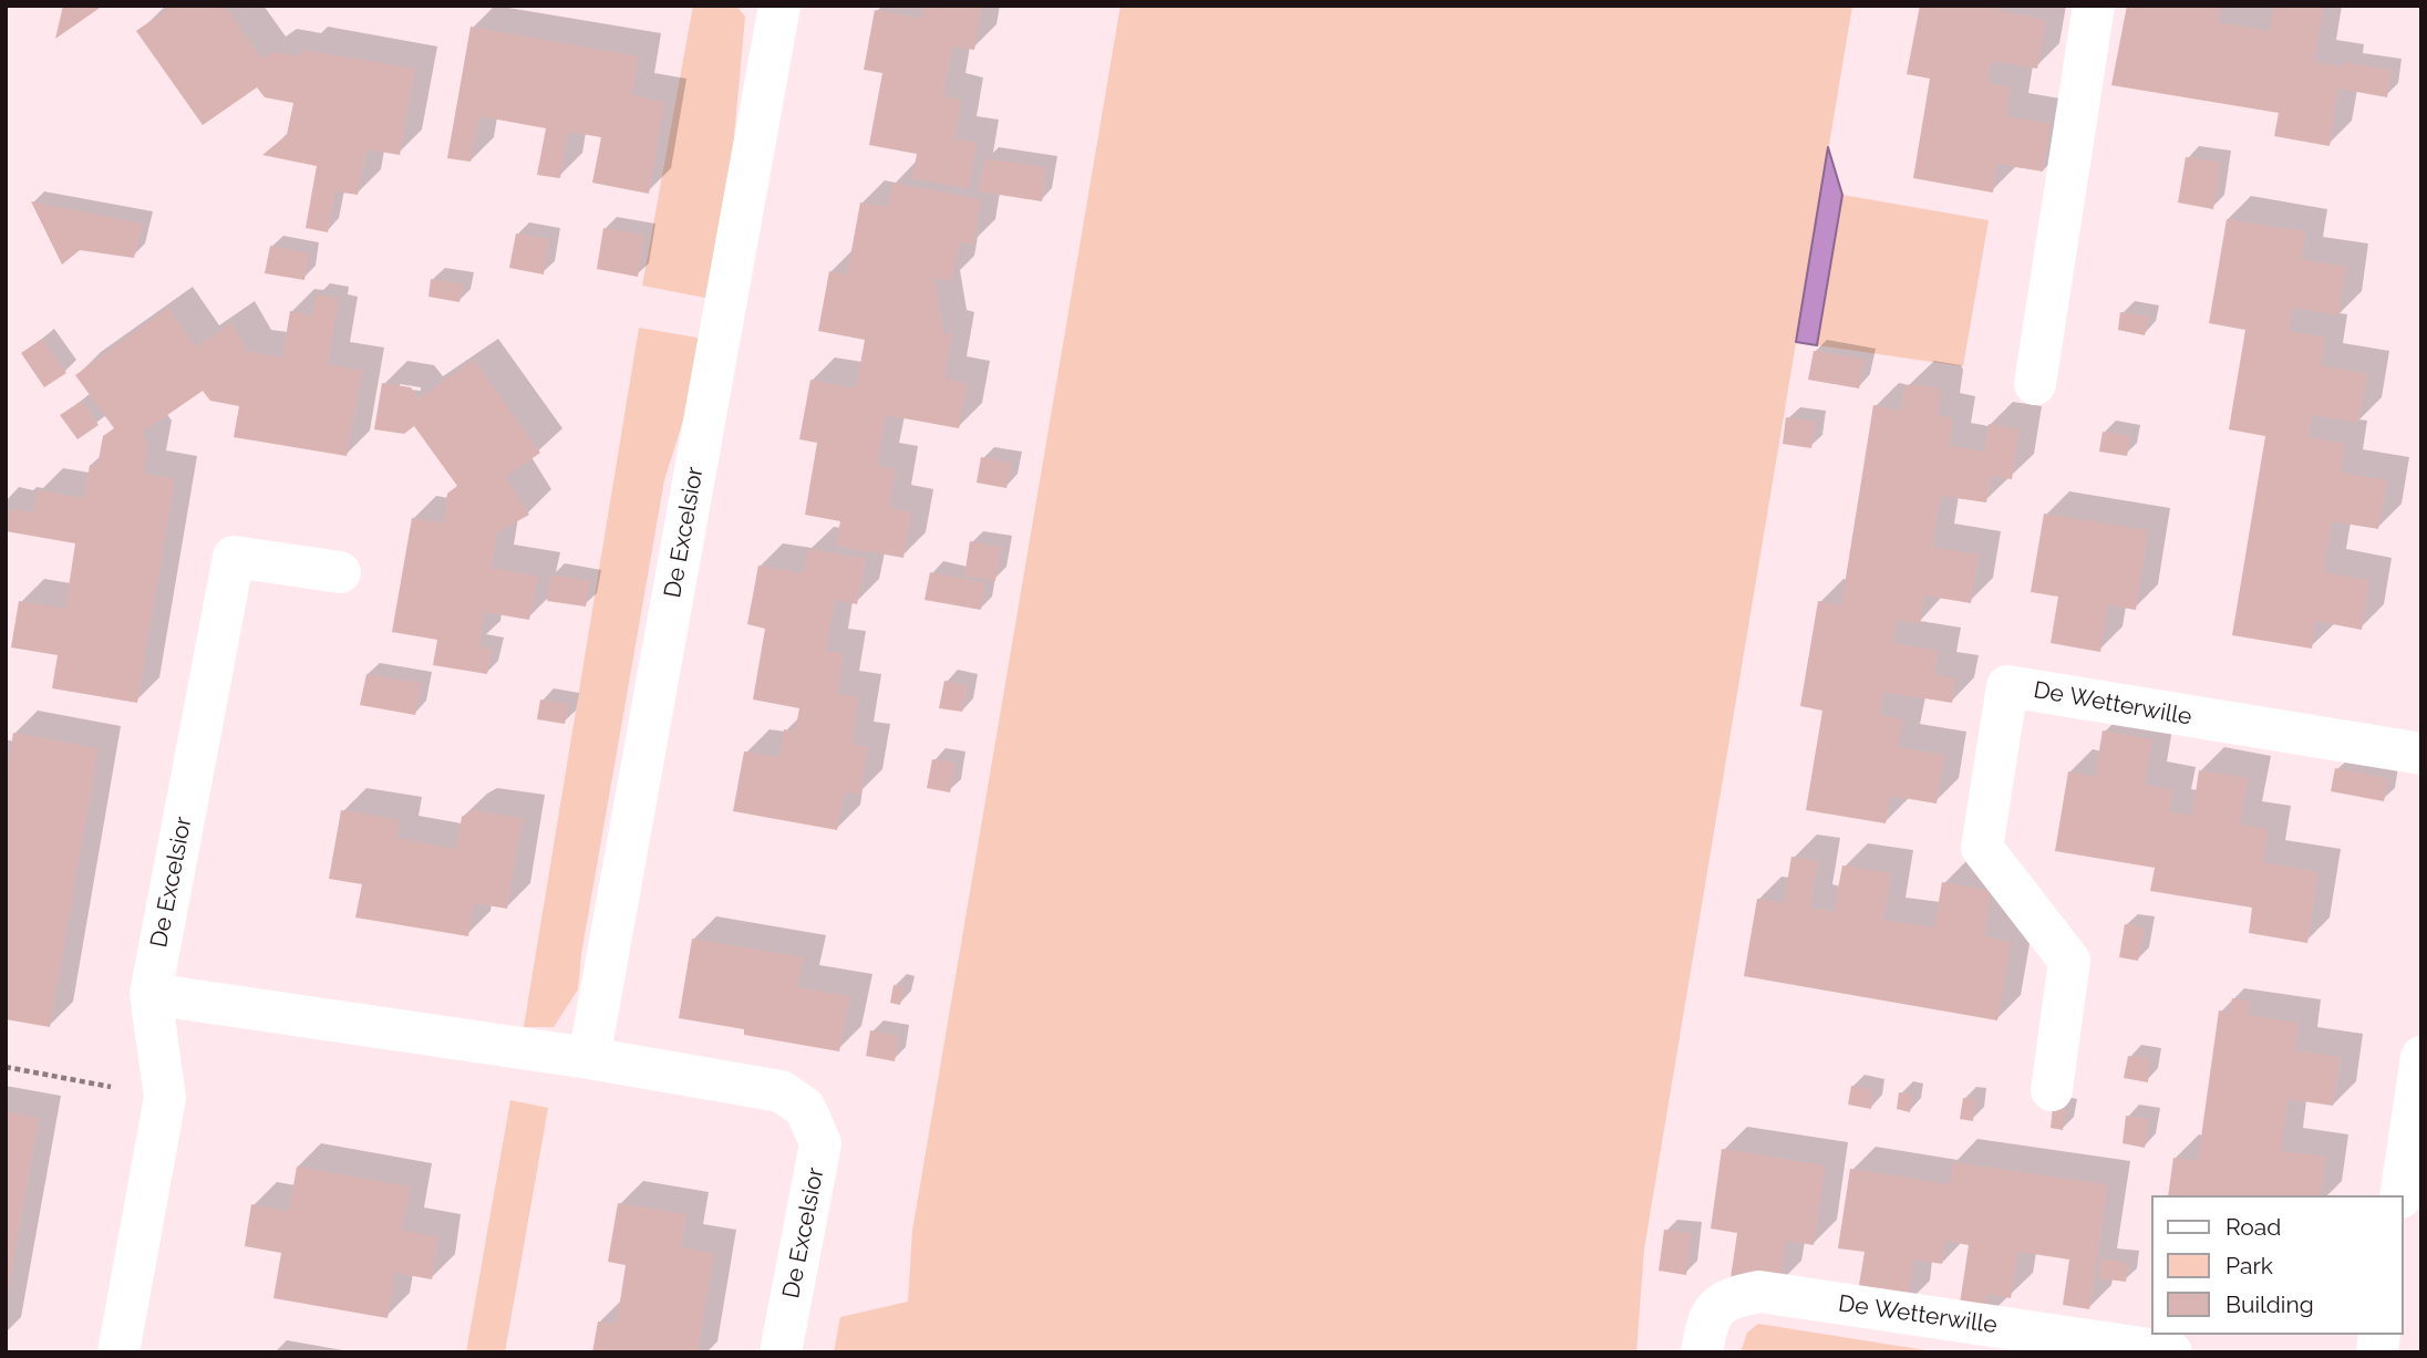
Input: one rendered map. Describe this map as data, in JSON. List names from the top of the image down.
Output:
{
  "streets": {
    "street": ["De Excelsior", "De Wetterwille"]
  },
  "legend": ["Road", "Park", "Building"]
}
